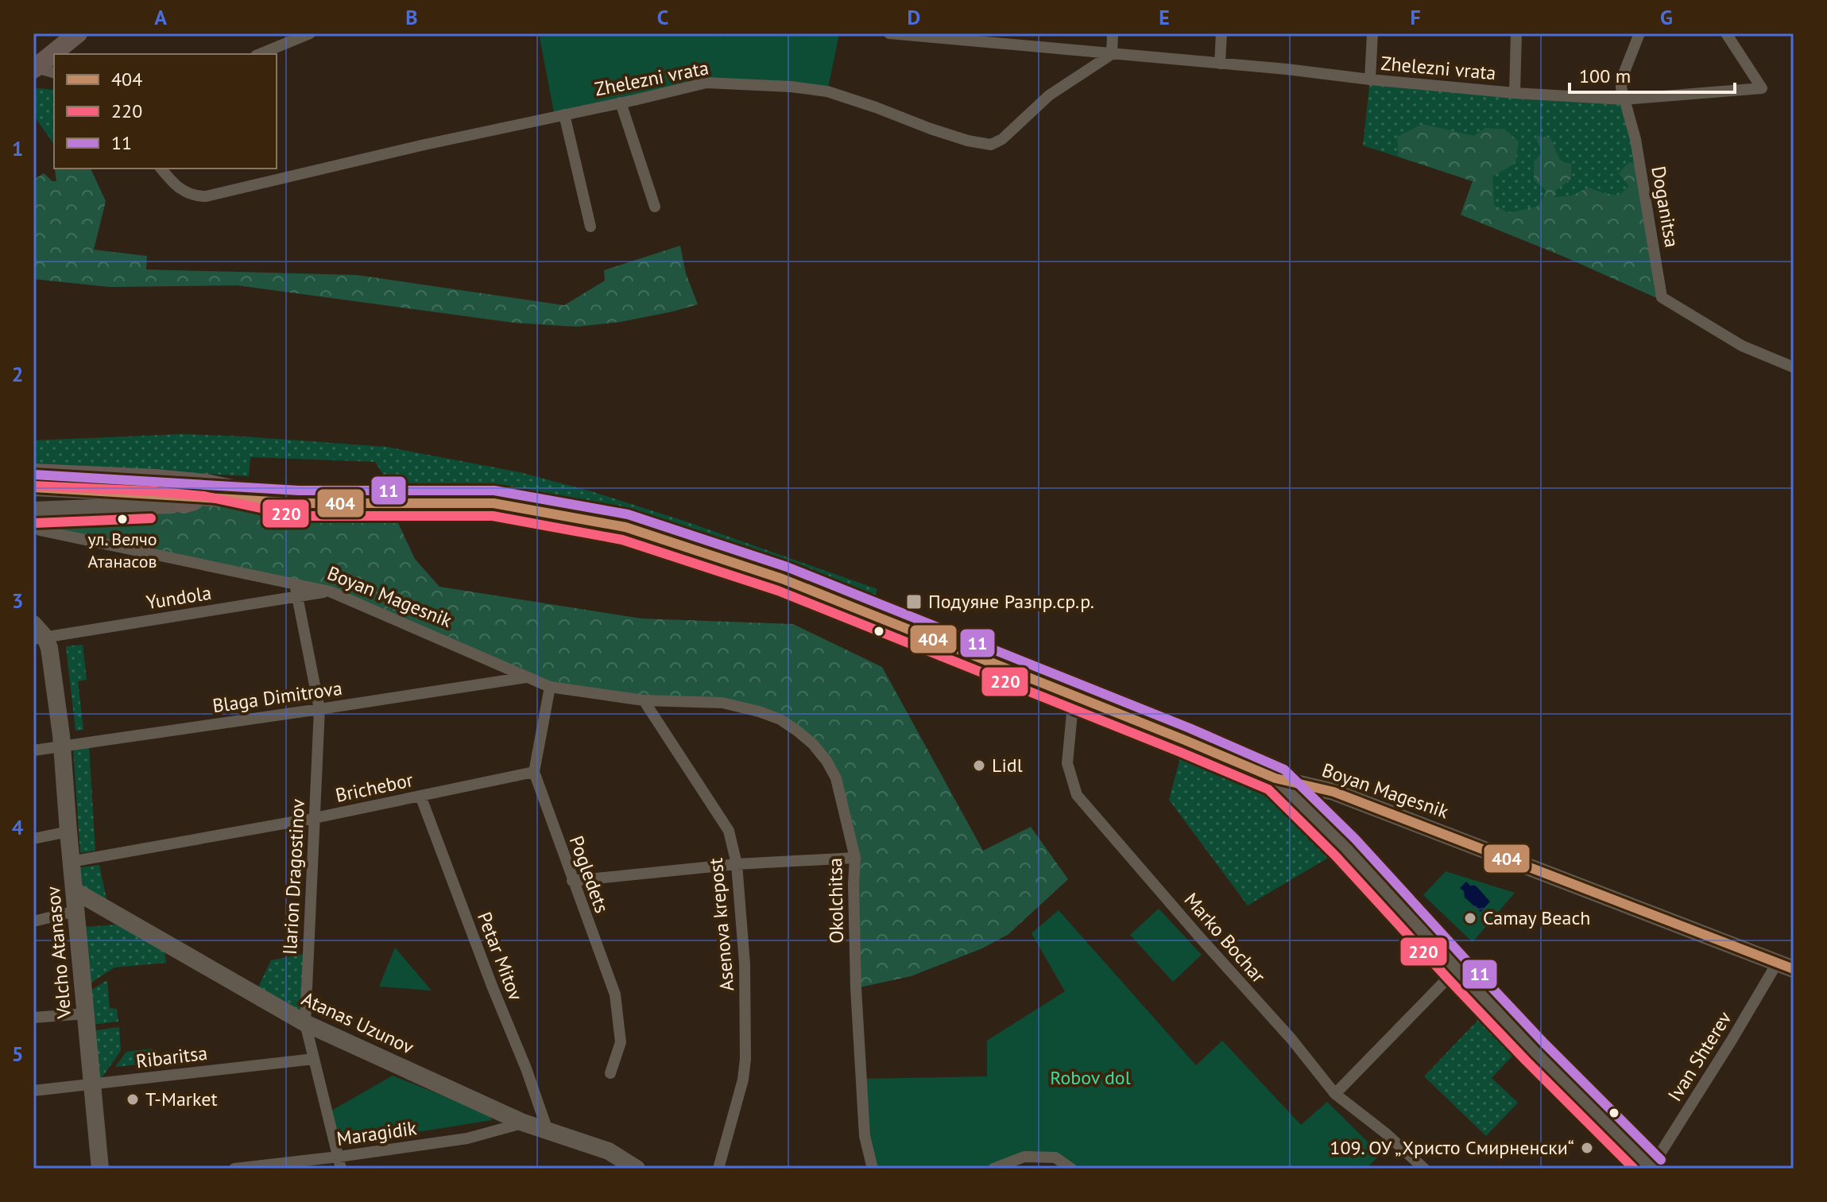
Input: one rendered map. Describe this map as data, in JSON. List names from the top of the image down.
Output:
{
  "streets": {
    "street": [
      "Zhelezni vrata",
      "Doganitsa",
      "Boyan Magesnik",
      "Yundola",
      "Blaga Dimitrova",
      "Brichebor",
      "Pogledets",
      "Ilarion Dragostinov",
      "Okolchitsa",
      "Asenova krepost",
      "Marko Bochar",
      "Velcho Atanasov",
      "Petar Mitov",
      "Atanas Uzunov",
      "Ivan Shterev",
      "Ribaritsa",
      "Maragidik"
    ]
  },
  "crossings": [
    ["Zhelezni vrata", "Doganitsa"],
    ["Boyan Magesnik", "Yundola"],
    ["Boyan Magesnik", "Blaga Dimitrova"],
    ["Boyan Magesnik", "Pogledets"],
    ["Boyan Magesnik", "Ilarion Dragostinov"],
    ["Boyan Magesnik", "Okolchitsa"],
    ["Boyan Magesnik", "Asenova krepost"],
    ["Boyan Magesnik", "Marko Bochar"],
    ["Boyan Magesnik", "Ivan Shterev"],
    ["Yundola", "Ilarion Dragostinov"],
    ["Yundola", "Velcho Atanasov"],
    ["Blaga Dimitrova", "Ilarion Dragostinov"],
    ["Blaga Dimitrova", "Velcho Atanasov"],
    ["Brichebor", "Pogledets"],
    ["Brichebor", "Ilarion Dragostinov"],
    ["Brichebor", "Velcho Atanasov"],
    ["Brichebor", "Petar Mitov"],
    ["Ilarion Dragostinov", "Atanas Uzunov"],
    ["Ilarion Dragostinov", "Ribaritsa"],
    ["Ilarion Dragostinov", "Maragidik"],
    ["Okolchitsa", "Asenova krepost"],
    ["Velcho Atanasov", "Atanas Uzunov"],
    ["Velcho Atanasov", "Ribaritsa"],
    ["Petar Mitov", "Atanas Uzunov"],
    ["Atanas Uzunov", "Maragidik"]
  ],
  "parks": ["Robov dol"],
  "places": {
    "other": [
      "ул. Велчо Атанасов",
      "Lidl",
      "Camay Beach",
      "T-Market",
      "109. ОУ „Христо Смирненски“"
    ],
    "transit": ["Подуяне Разпр.ср.р."]
  },
  "lines": ["transit line 11", "transit line 220", "transit line 404"],
  "legend": ["404", "220", "11"],
  "scale_bar": "100 m",
  "grid": {
    "columns": [
      "A",
      "B",
      "C",
      "D",
      "E",
      "F",
      "G"
    ],
    "rows": [
      "1",
      "2",
      "3",
      "4",
      "5"
    ]
  }
}
